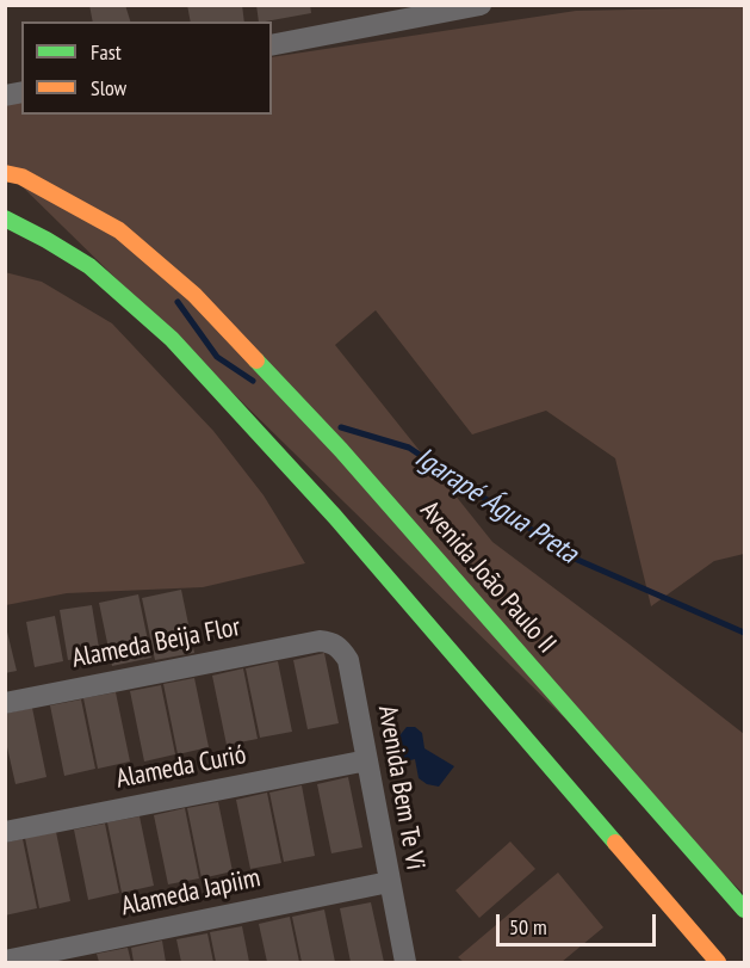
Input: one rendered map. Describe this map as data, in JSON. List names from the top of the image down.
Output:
{
  "streets": {
    "main road": ["Avenida João Paulo II"],
    "street": [
      "Alameda Beija Flor",
      "Alameda Curió",
      "Avenida Bem Te Vi",
      "Alameda Japiim"
    ]
  },
  "crossings": [
    ["Alameda Beija Flor", "Avenida Bem Te Vi"],
    ["Alameda Curió", "Avenida Bem Te Vi"],
    ["Avenida Bem Te Vi", "Alameda Japiim"]
  ],
  "water": ["Igarapé Água Preta"],
  "legend": ["Fast", "Slow"],
  "scale_bar": "50 m"
}
